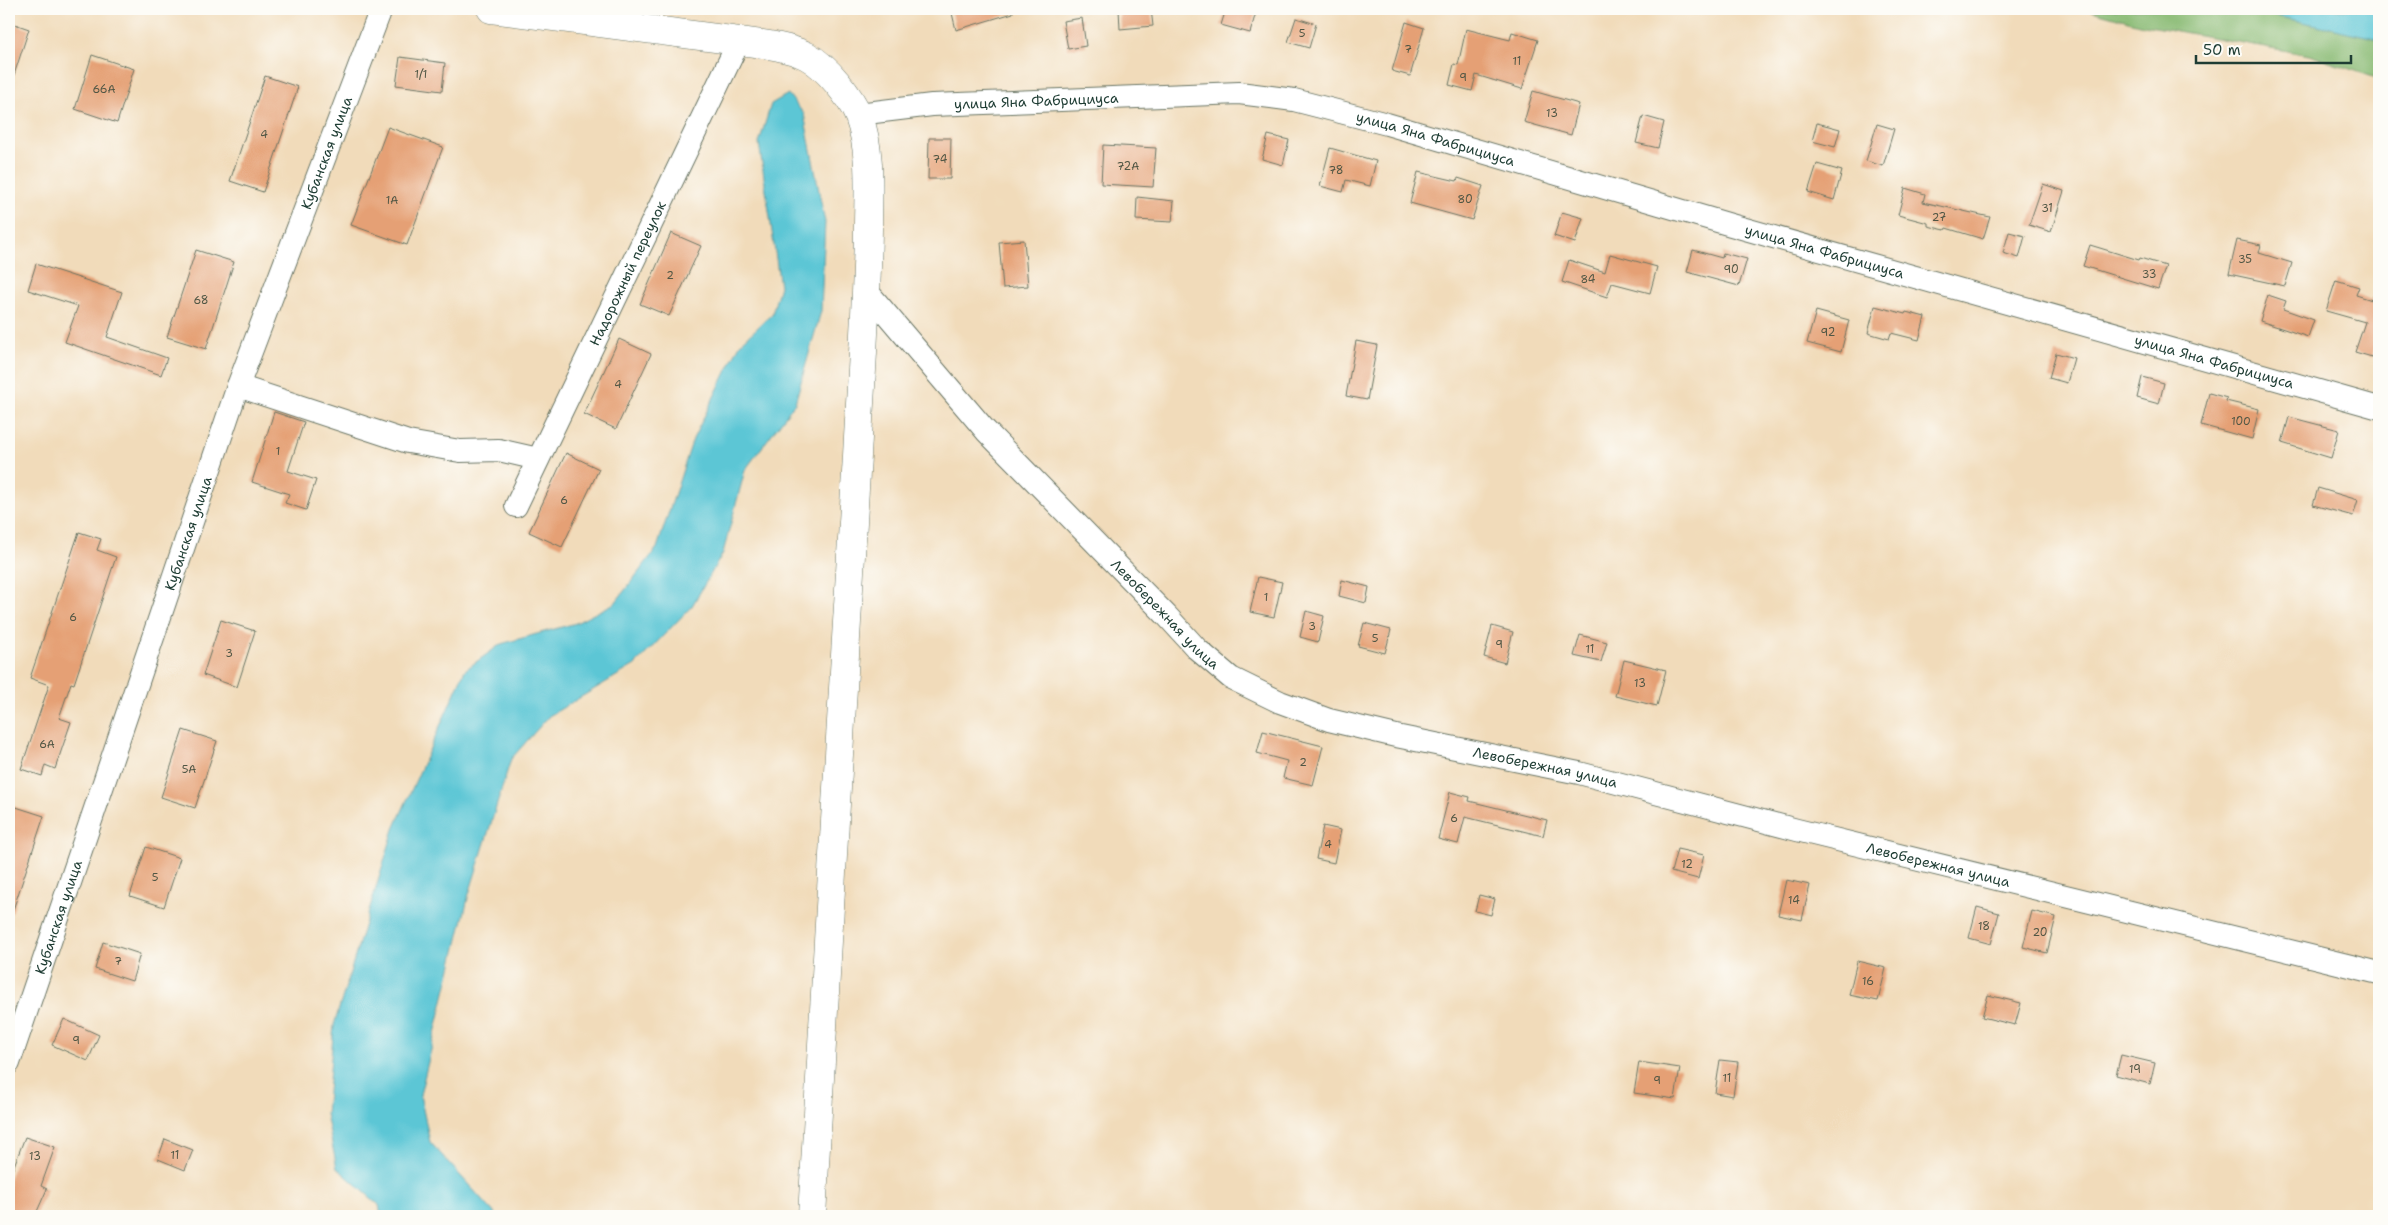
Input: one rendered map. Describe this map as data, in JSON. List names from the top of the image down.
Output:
{
  "streets": {
    "street": [
      "улица Яна Фабрициуса",
      "Кубанская улица",
      "Надорожный переулок",
      "Левобережная улица"
    ]
  },
  "house_numbers": [
    "5",
    "7",
    "11",
    "1/1",
    "9",
    "66А",
    "13",
    "4",
    "74",
    "72А",
    "78",
    "80",
    "1А",
    "31",
    "27",
    "35",
    "90",
    "33",
    "2",
    "84",
    "68",
    "92",
    "4",
    "100",
    "1",
    "6",
    "1",
    "6",
    "3",
    "5",
    "9",
    "11",
    "3",
    "13",
    "6А",
    "2",
    "5А",
    "6",
    "4",
    "12",
    "5",
    "14",
    "18",
    "20",
    "7",
    "16",
    "9",
    "19",
    "11",
    "9",
    "11",
    "13"
  ],
  "scale_bar": "50 m"
}
